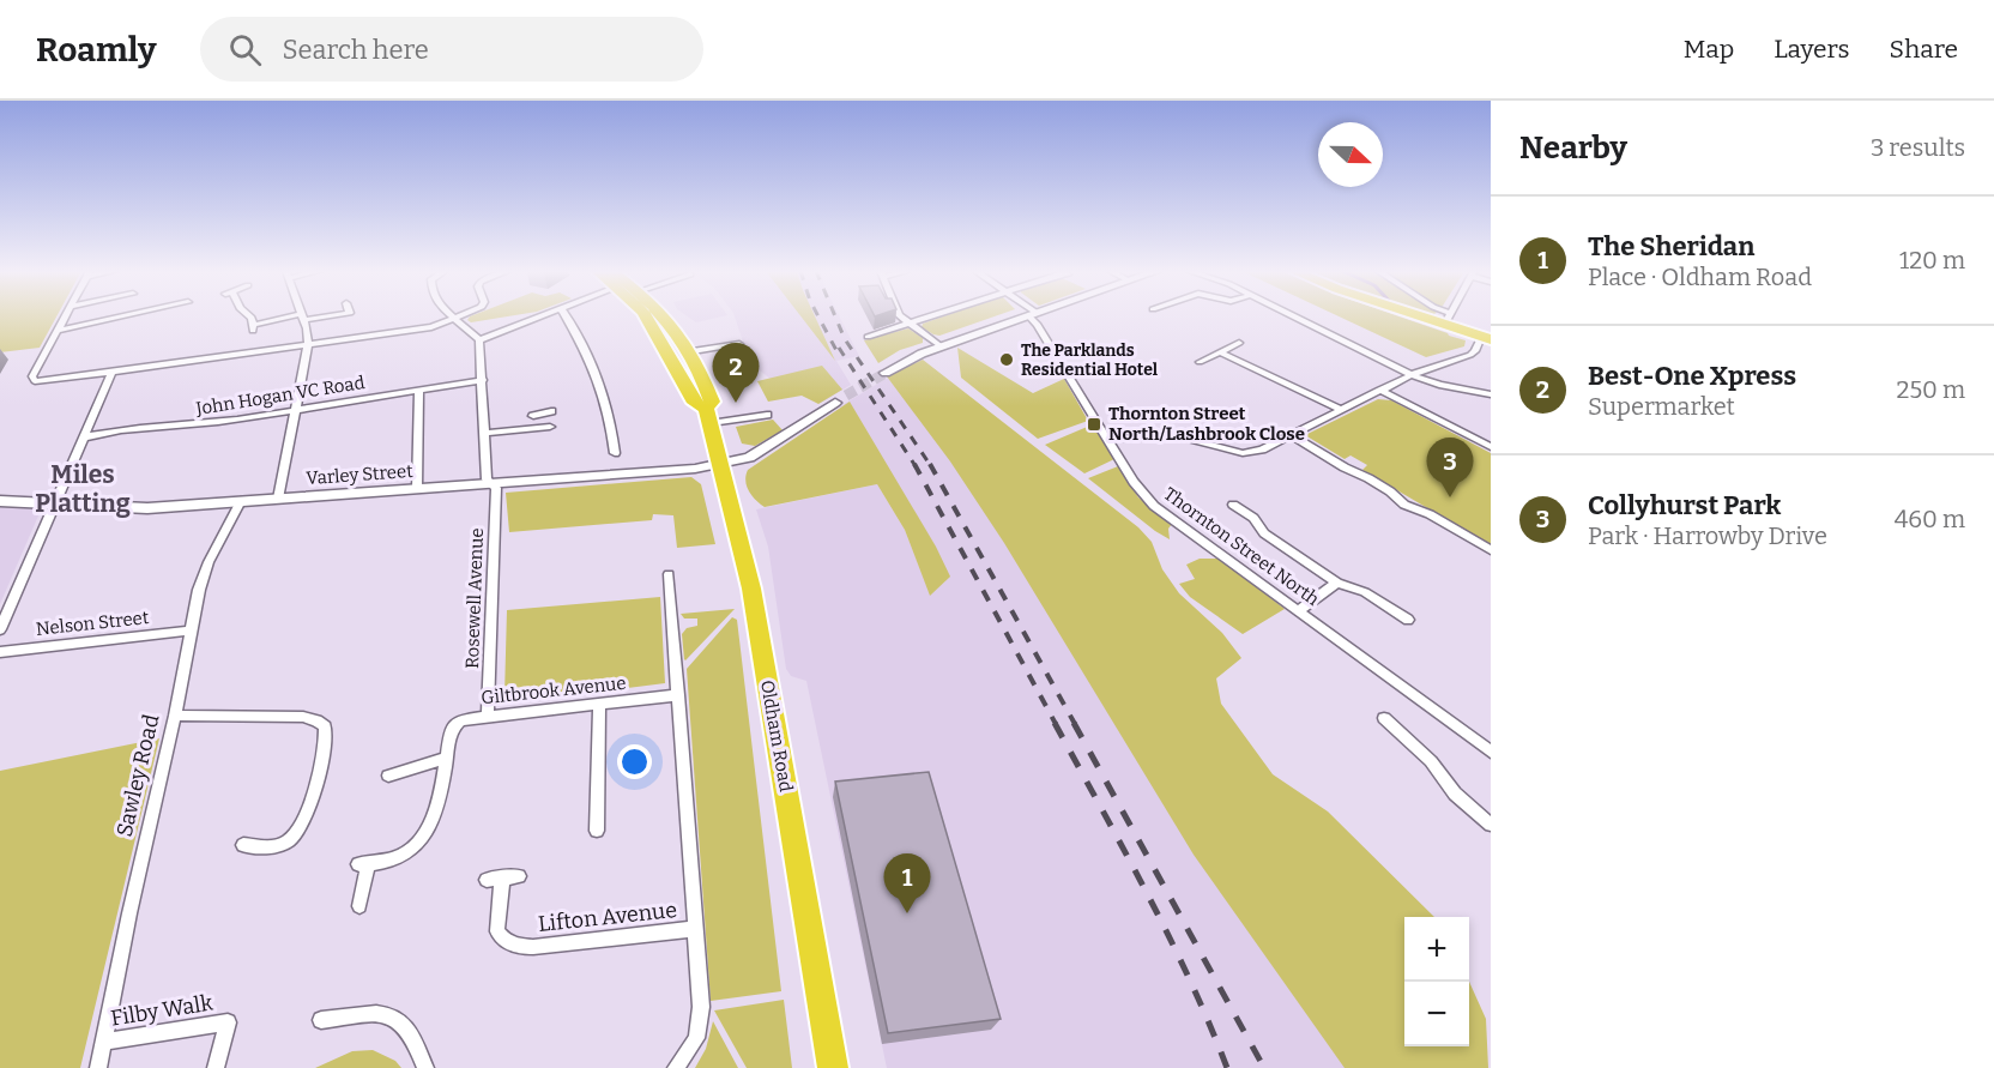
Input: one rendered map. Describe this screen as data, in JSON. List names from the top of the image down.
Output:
{
  "streets": {
    "highway": ["Oldham Road"],
    "street": [
      "John Hogan VC Road",
      "Varley Street",
      "Thornton Street North",
      "Rosewell Avenue",
      "Nelson Street",
      "Giltbrook Avenue",
      "Sawley Road",
      "Lifton Avenue",
      "Filby Walk"
    ]
  },
  "crossings": [
    ["Varley Street", "Rosewell Avenue"],
    ["Varley Street", "Oldham Road"],
    ["Varley Street", "Sawley Road"],
    ["Rosewell Avenue", "Giltbrook Avenue"],
    ["Nelson Street", "Sawley Road"],
    ["Sawley Road", "Filby Walk"]
  ],
  "districts": ["Miles Platting"],
  "places": {
    "other": ["The Parklands Residential Hotel"],
    "transit": ["Thornton Street North/Lashbrook Close"]
  },
  "north": "right",
  "page": {
    "header": "Roamly",
    "search": "Search here",
    "nav": ["Map", "Layers", "Share"],
    "heading": ["Nearby", "3 results"],
    "list": [
      {
        "mark": "1",
        "name": "The Sheridan",
        "note": "Place · Oldham Road",
        "value": "120 m"
      },
      {
        "mark": "2",
        "name": "Best-One Xpress",
        "note": "Supermarket",
        "value": "250 m"
      },
      {
        "mark": "3",
        "name": "Collyhurst Park",
        "note": "Park · Harrowby Drive",
        "value": "460 m"
      }
    ],
    "pins": ["2", "3", "1"],
    "map_buttons": ["+", "−"]
  }
}
